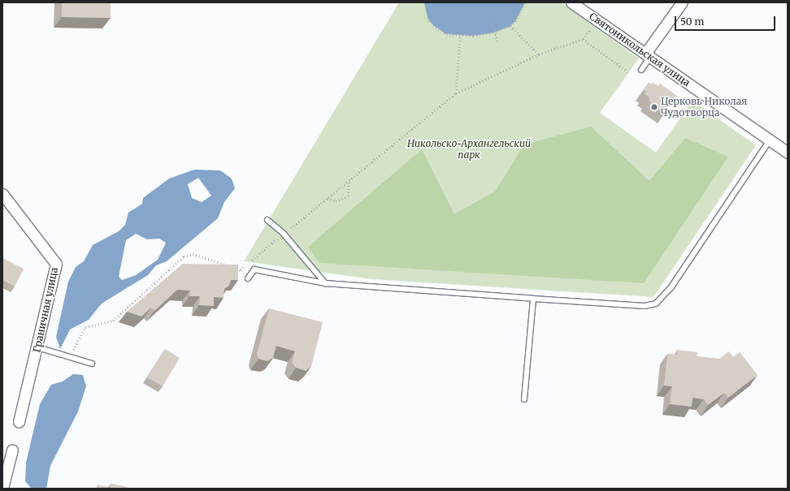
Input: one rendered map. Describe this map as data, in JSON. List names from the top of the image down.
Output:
{
  "streets": {
    "street": ["Святоникольская улица", "Граничная улица"]
  },
  "parks": ["Никольско-Архангельский парк"],
  "places": ["Церковь Николая Чудотворца"],
  "scale_bar": "50 m"
}
